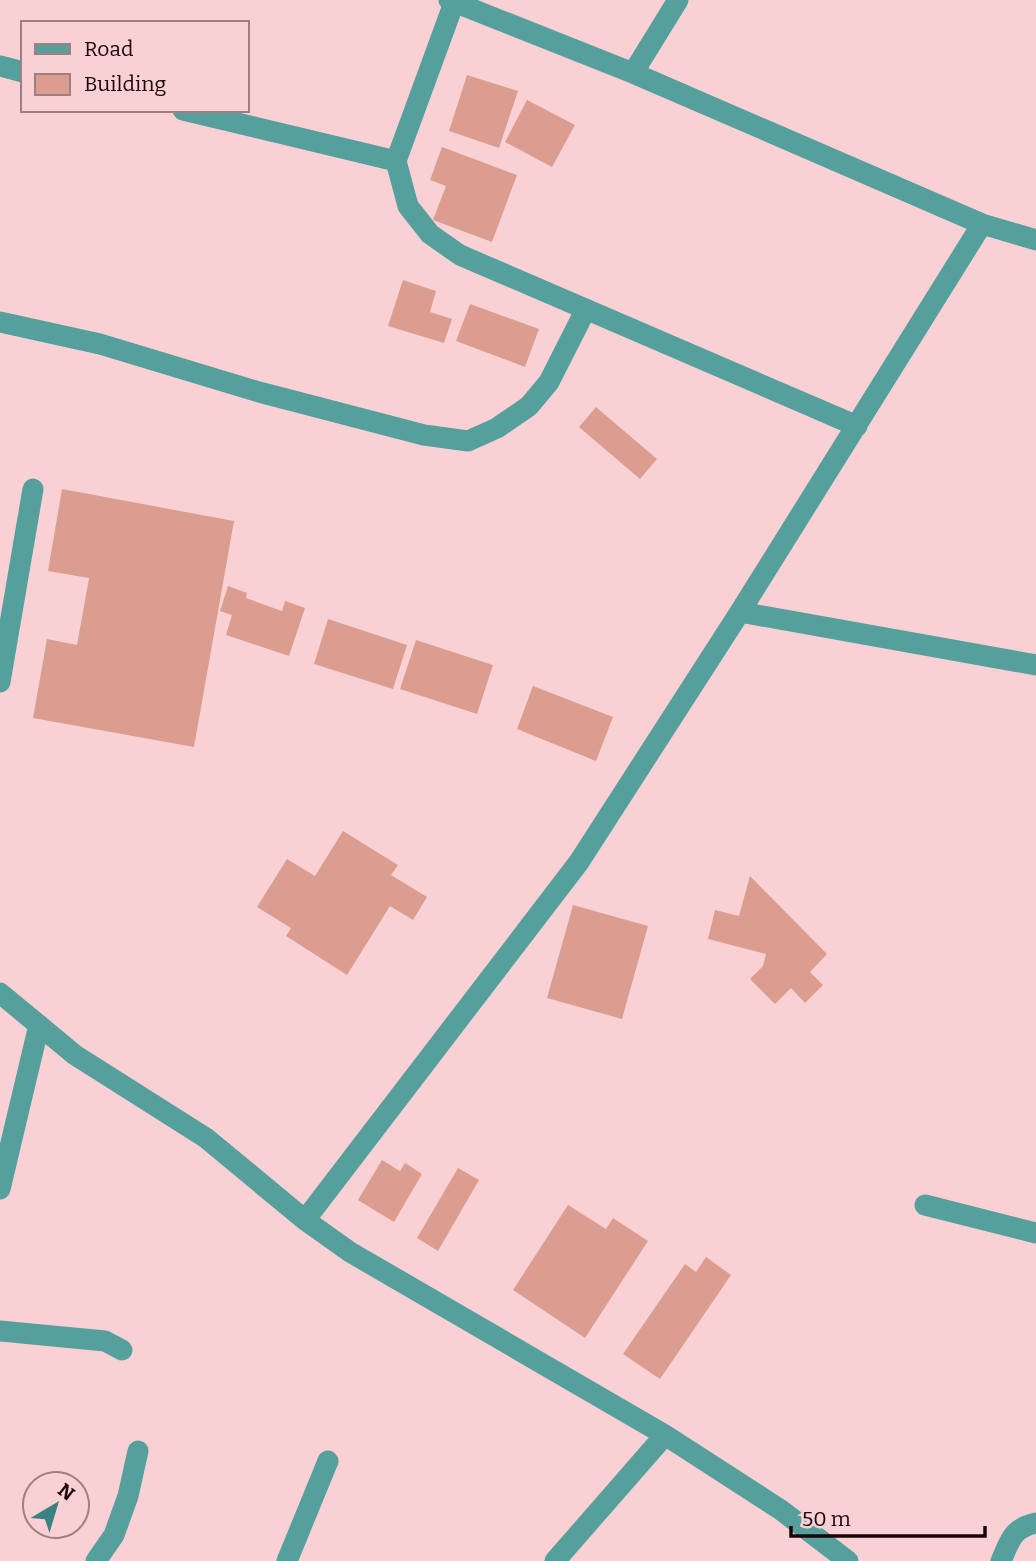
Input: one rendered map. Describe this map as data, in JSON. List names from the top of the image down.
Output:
{
  "legend": ["Road", "Building"],
  "scale_bar": "50 m",
  "north": "top right"
}
